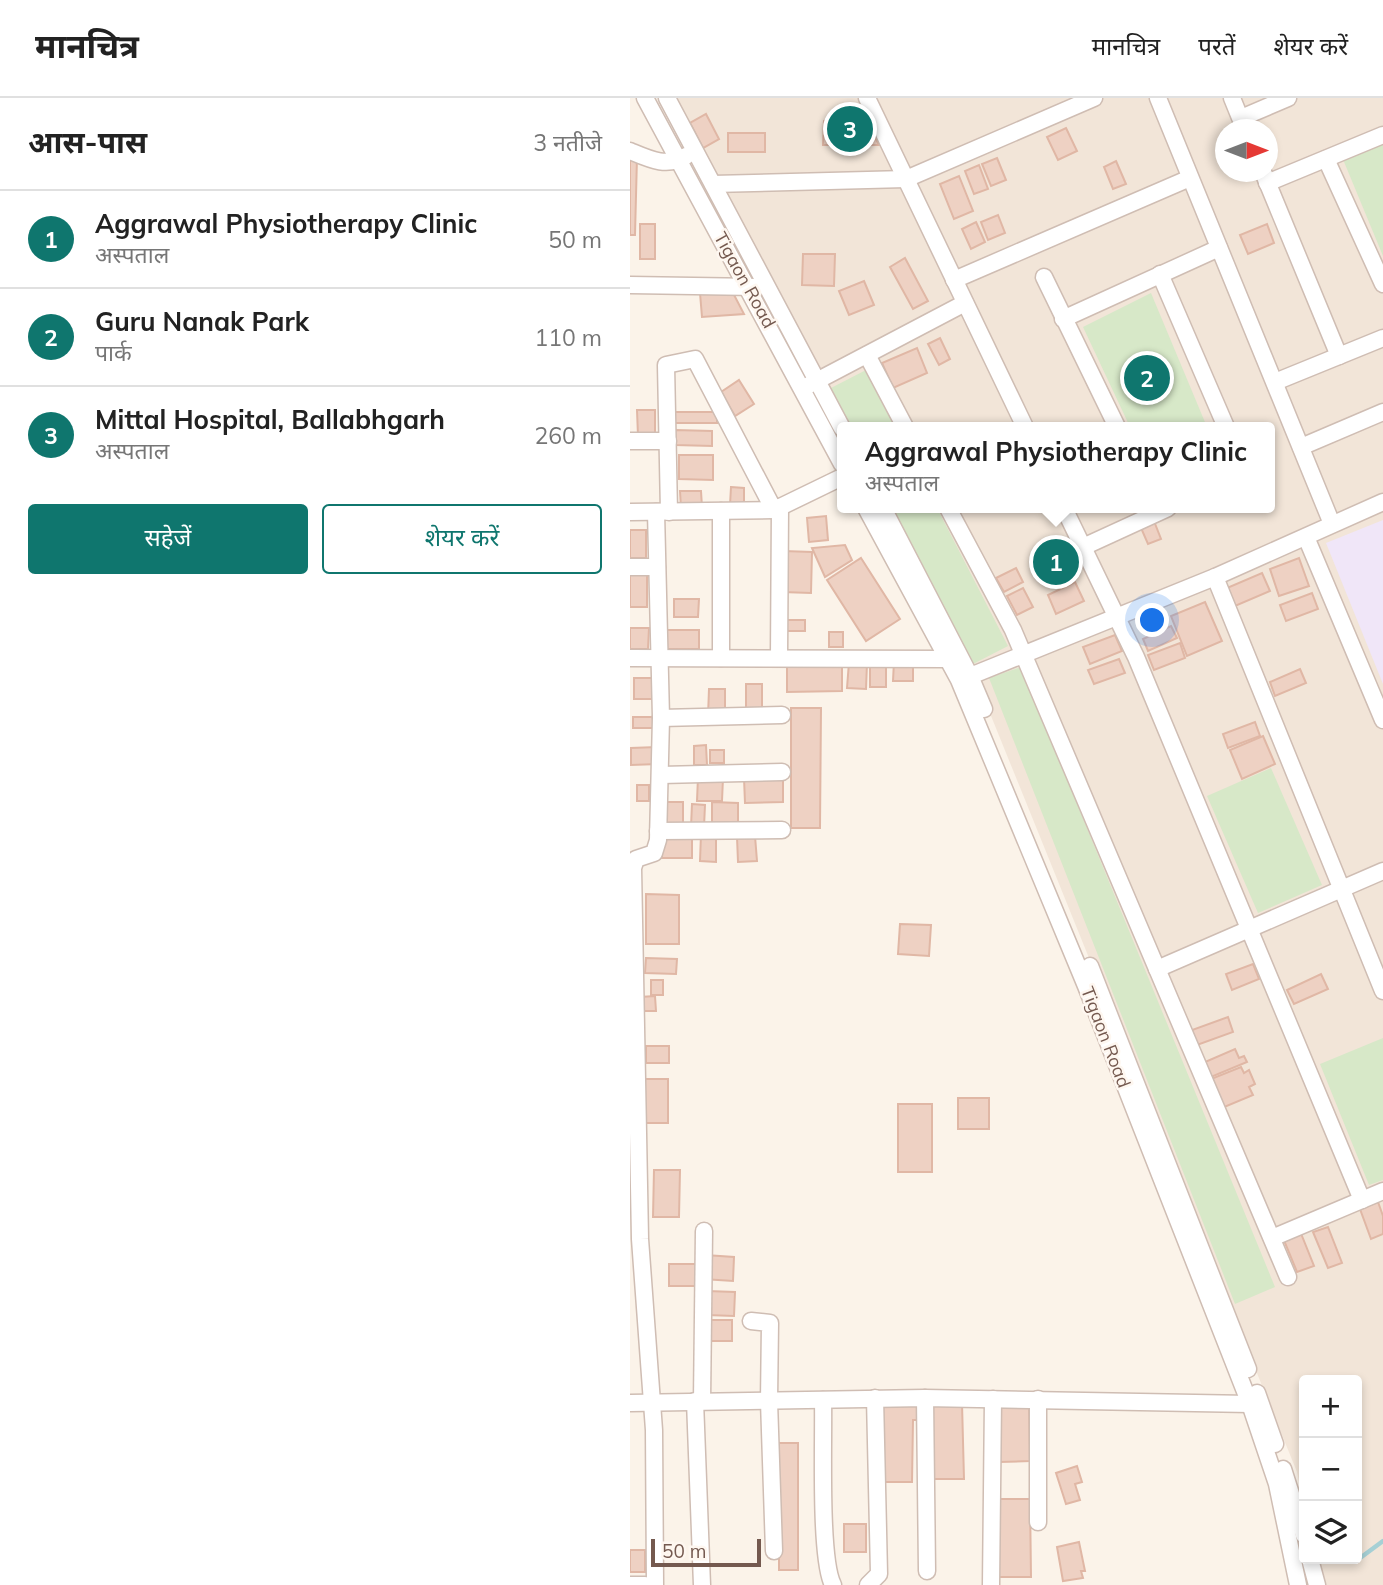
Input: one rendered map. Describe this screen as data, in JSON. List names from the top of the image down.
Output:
{
  "streets": {
    "street": ["Tigaon Road"]
  },
  "scale_bar": "50 m",
  "north": "right",
  "page": {
    "header": "मानचित्र",
    "nav": ["मानचित्र", "परतें", "शेयर करें"],
    "heading": ["आस-पास", "3 नतीजे"],
    "pins": ["3", "2", "1"],
    "list": [
      {
        "mark": "1",
        "name": "Aggrawal Physiotherapy Clinic",
        "note": "अस्पताल",
        "value": "50 m"
      },
      {
        "mark": "2",
        "name": "Guru Nanak Park",
        "note": "पार्क",
        "value": "110 m"
      },
      {
        "mark": "3",
        "name": "Mittal Hospital, Ballabhgarh",
        "note": "अस्पताल",
        "value": "260 m"
      }
    ],
    "popup": ["Aggrawal Physiotherapy Clinic", "अस्पताल"],
    "buttons": ["सहेजें", "शेयर करें"],
    "map_buttons": ["+", "−"],
    "scale": "50 m"
  }
}
